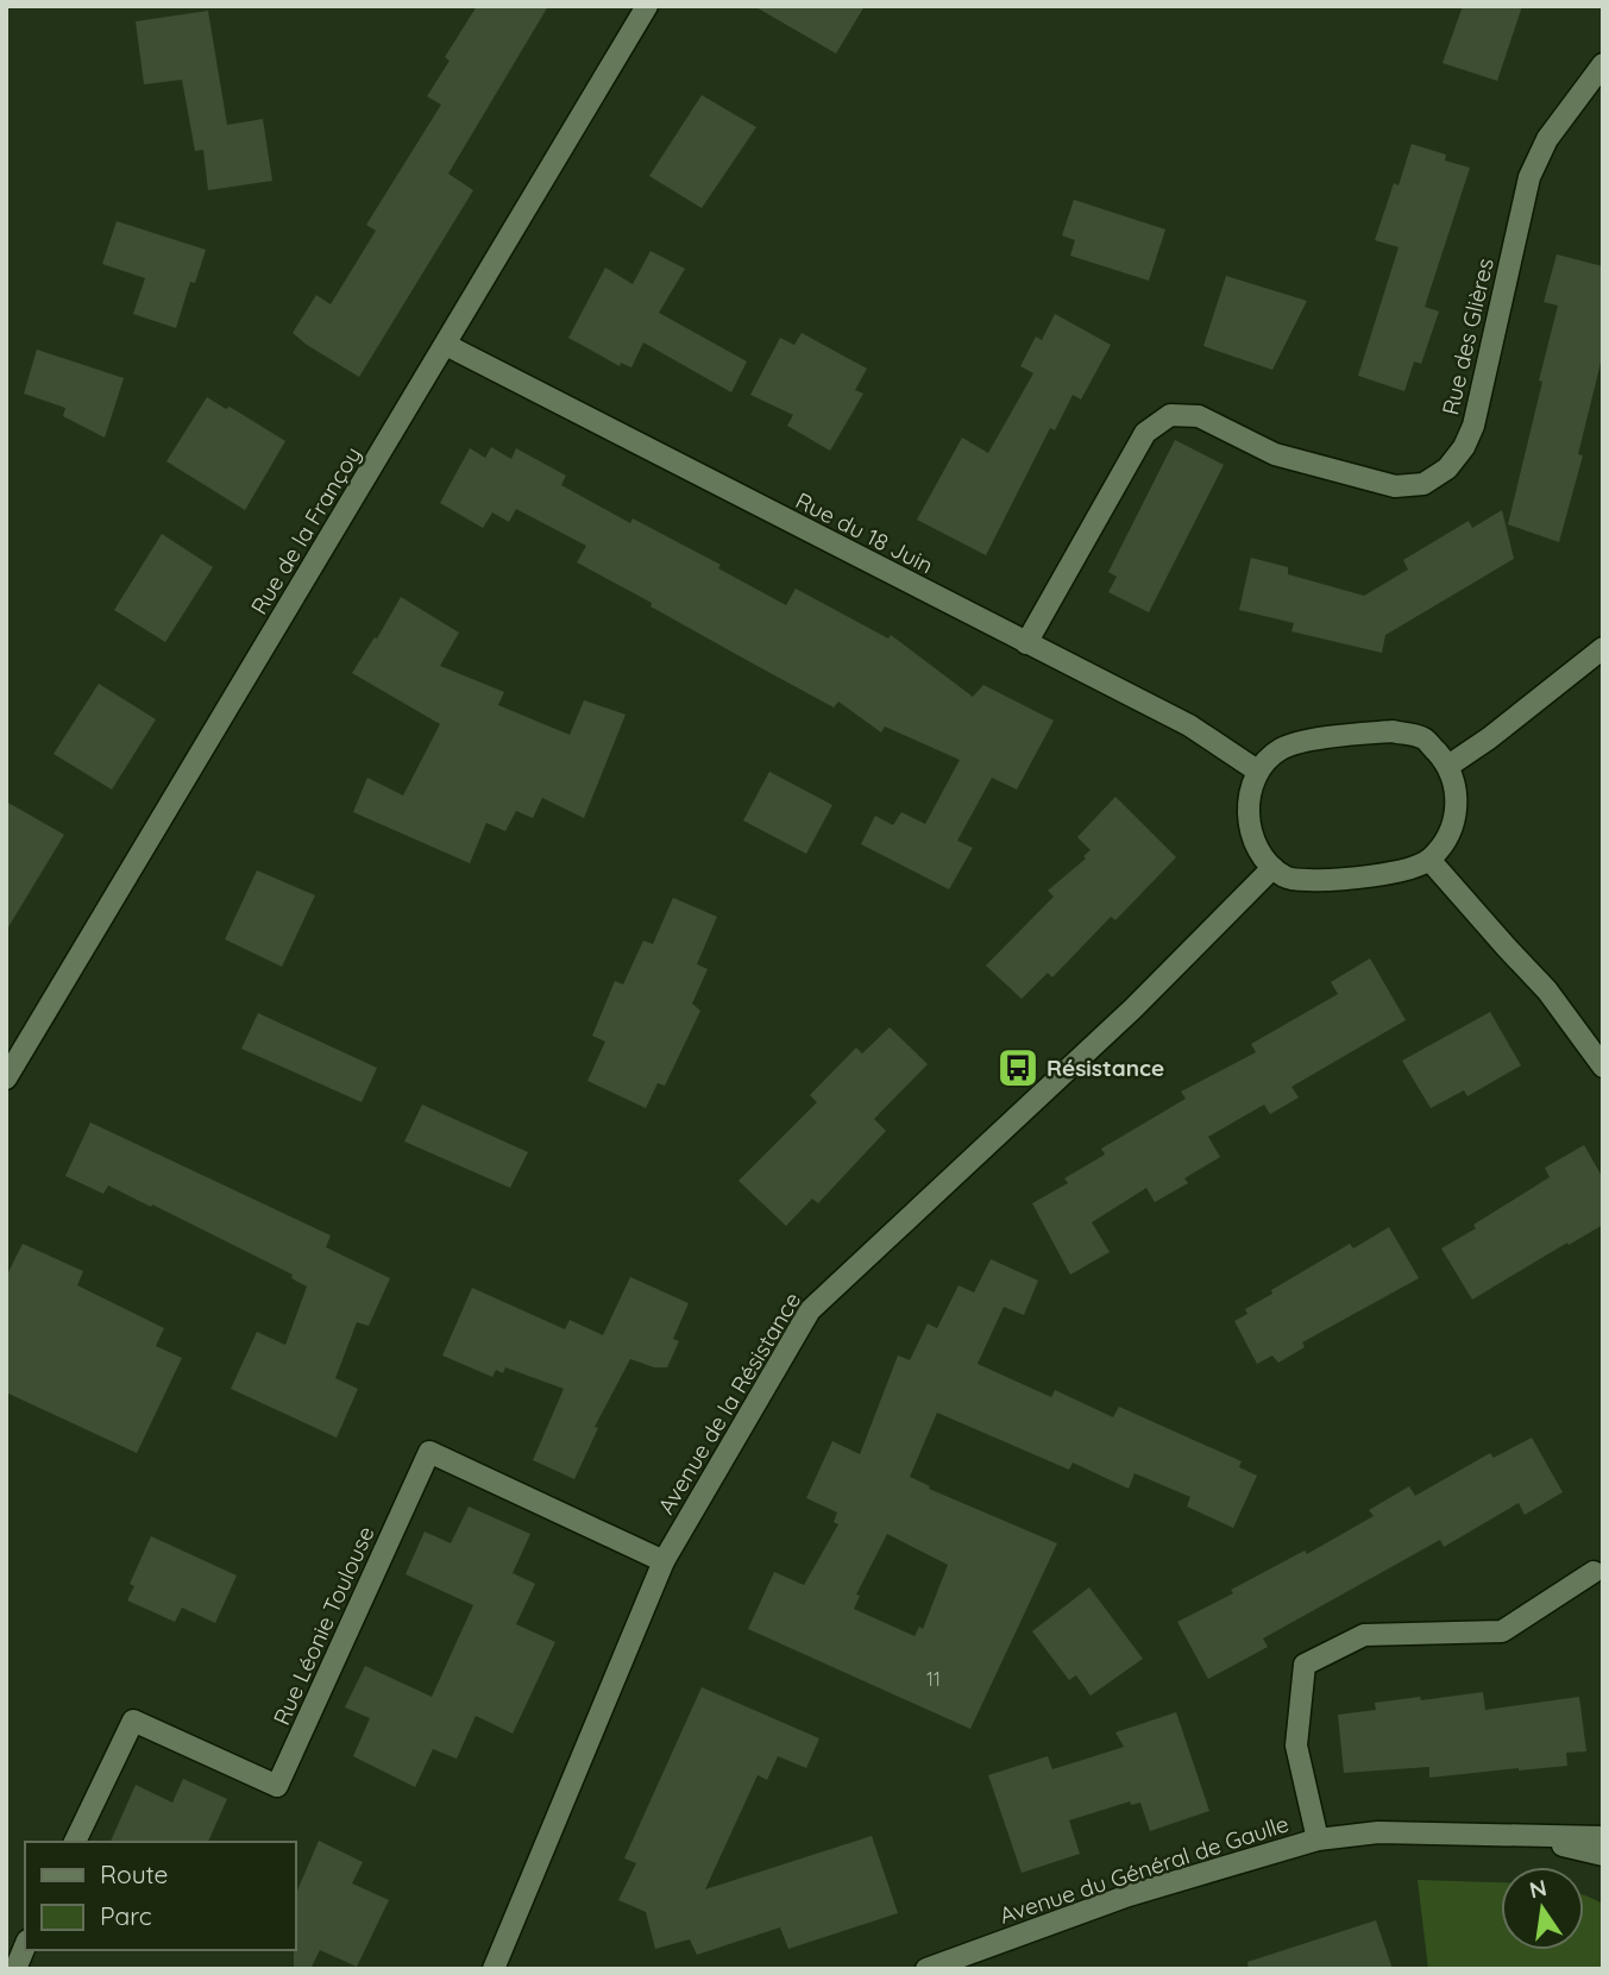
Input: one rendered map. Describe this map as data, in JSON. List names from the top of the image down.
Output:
{
  "streets": {
    "street": [
      "Rue des Glières",
      "Rue de la Françoy",
      "Rue du 18 Juin",
      "Avenue de la Résistance",
      "Rue Léonie Toulouse",
      "Avenue du Général de Gaulle"
    ]
  },
  "crossings": [
    ["Rue des Glières", "Rue du 18 Juin"],
    ["Rue de la Françoy", "Rue du 18 Juin"],
    ["Rue du 18 Juin", "Avenue de la Résistance"],
    ["Avenue de la Résistance", "Rue Léonie Toulouse"]
  ],
  "places": {
    "bus stop": ["Résistance"]
  },
  "house_numbers": ["11"],
  "legend": ["Route", "Parc"],
  "north": "top"
}
